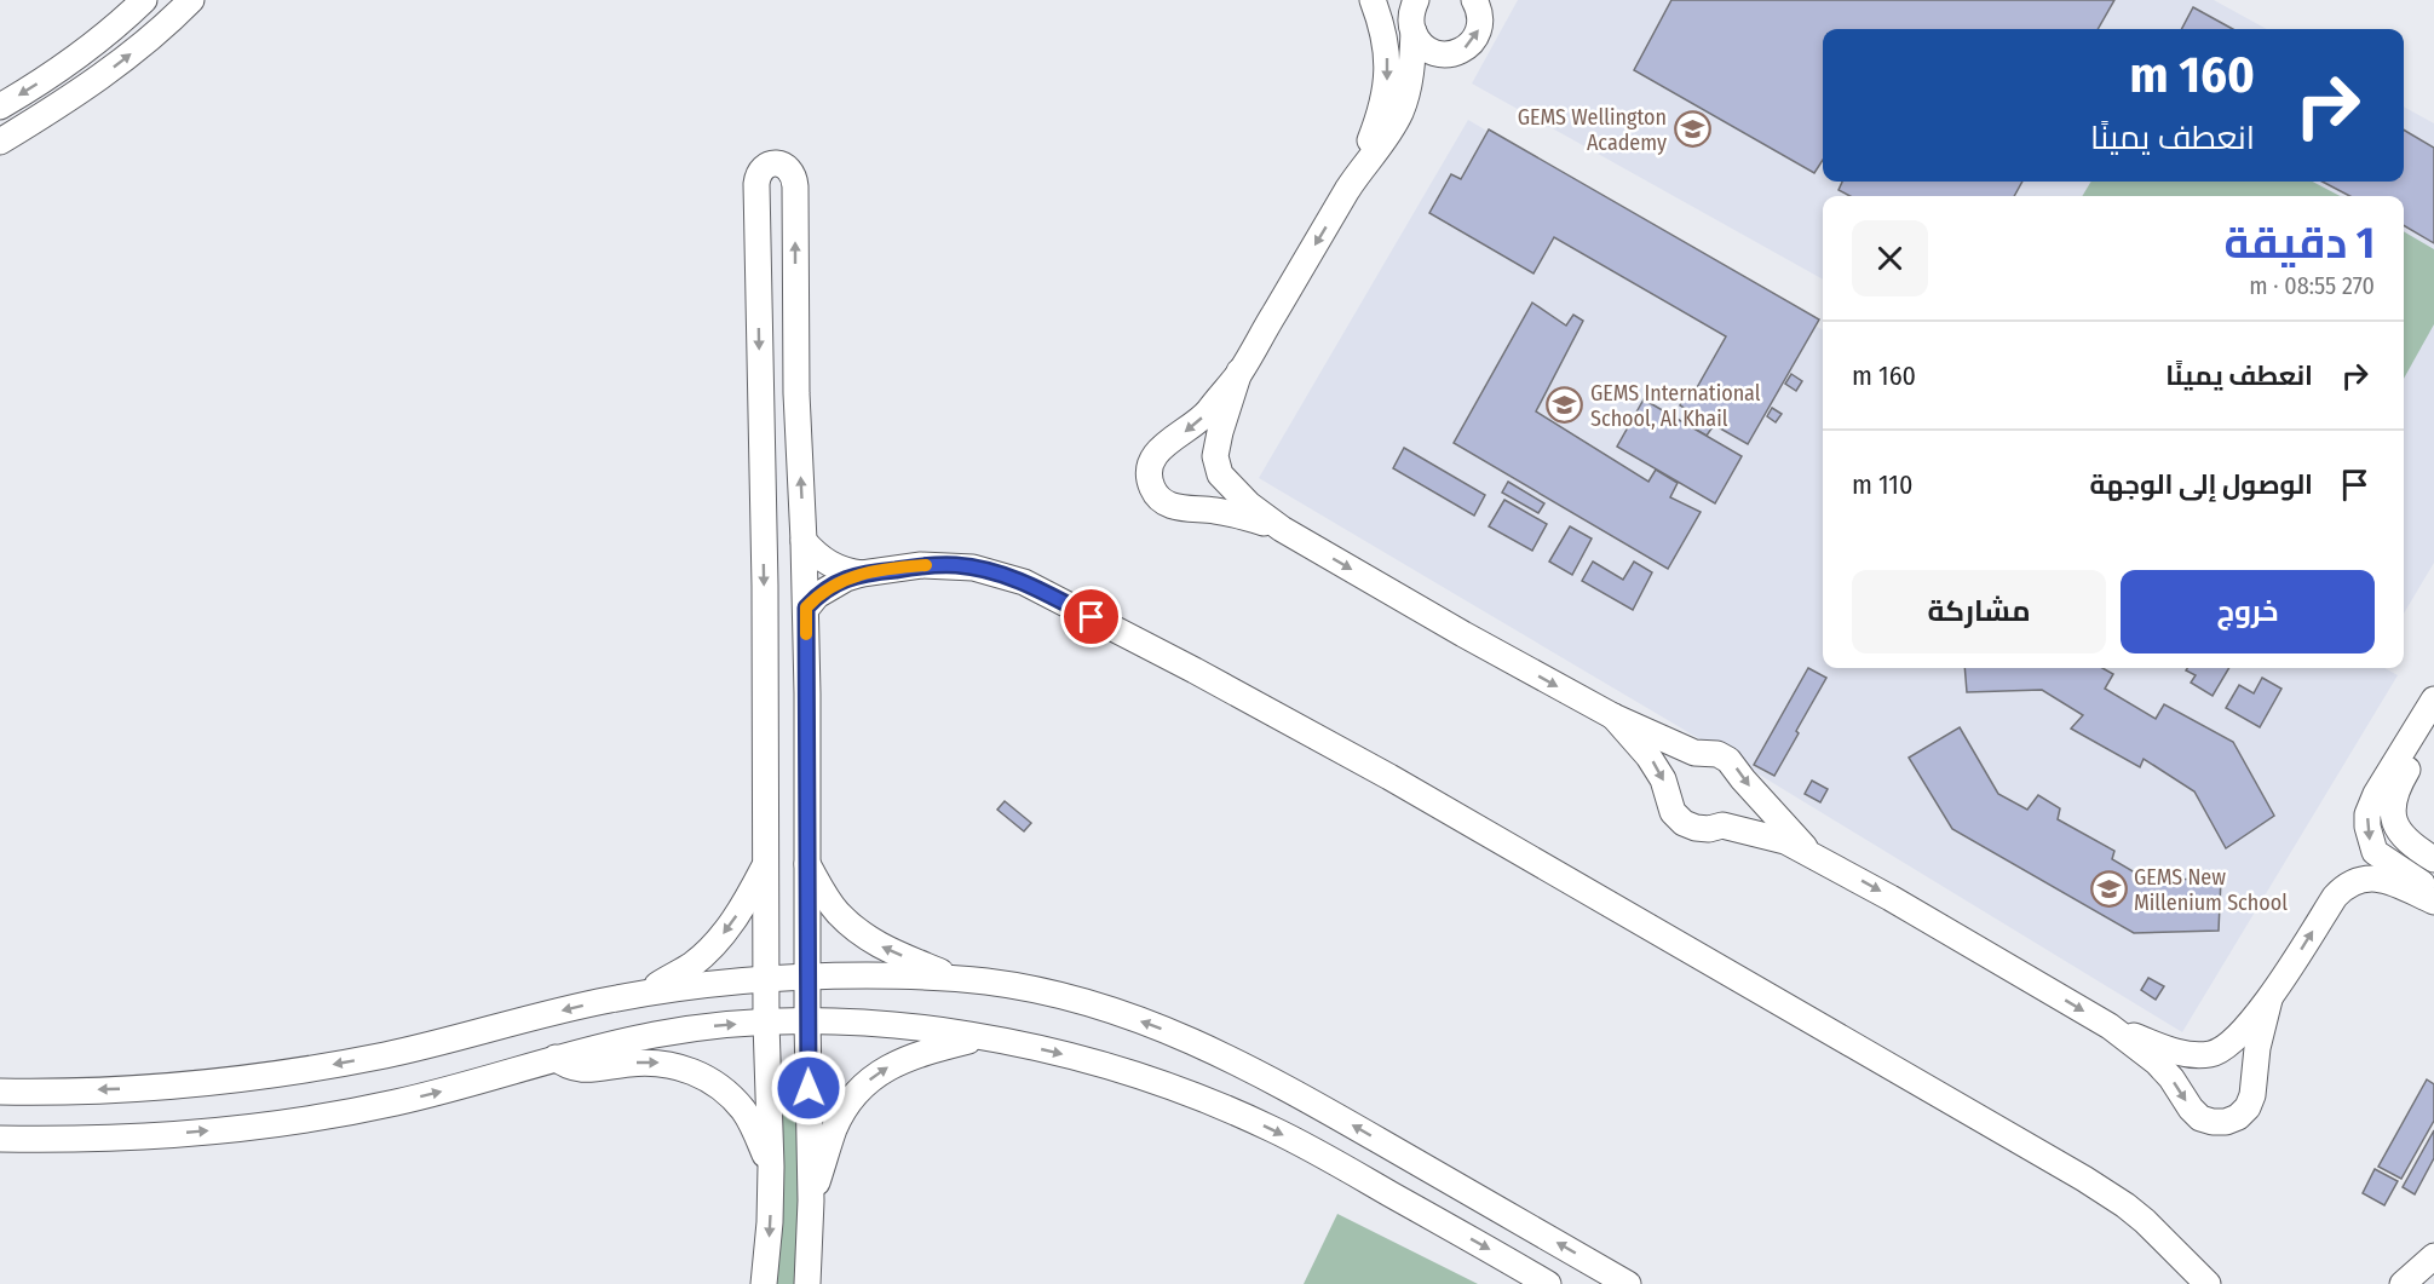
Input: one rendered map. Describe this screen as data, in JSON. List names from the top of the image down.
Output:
{
  "places": {
    "school or university": ["GEMS Wellington Academy", "GEMS International School, Al Khail", "GEMS New Millenium School"]
  },
  "page": {
    "turn": ["160 m", "انعطف يمينًا"],
    "heading": ["1 دقيقة", "270 m · 08:55"],
    "list": [
      {
        "name": "انعطف يمينًا",
        "value": "160 m"
      },
      {
        "name": "الوصول إلى الوجهة",
        "value": "110 m"
      }
    ],
    "buttons": ["خروج", "مشاركة"]
  }
}
